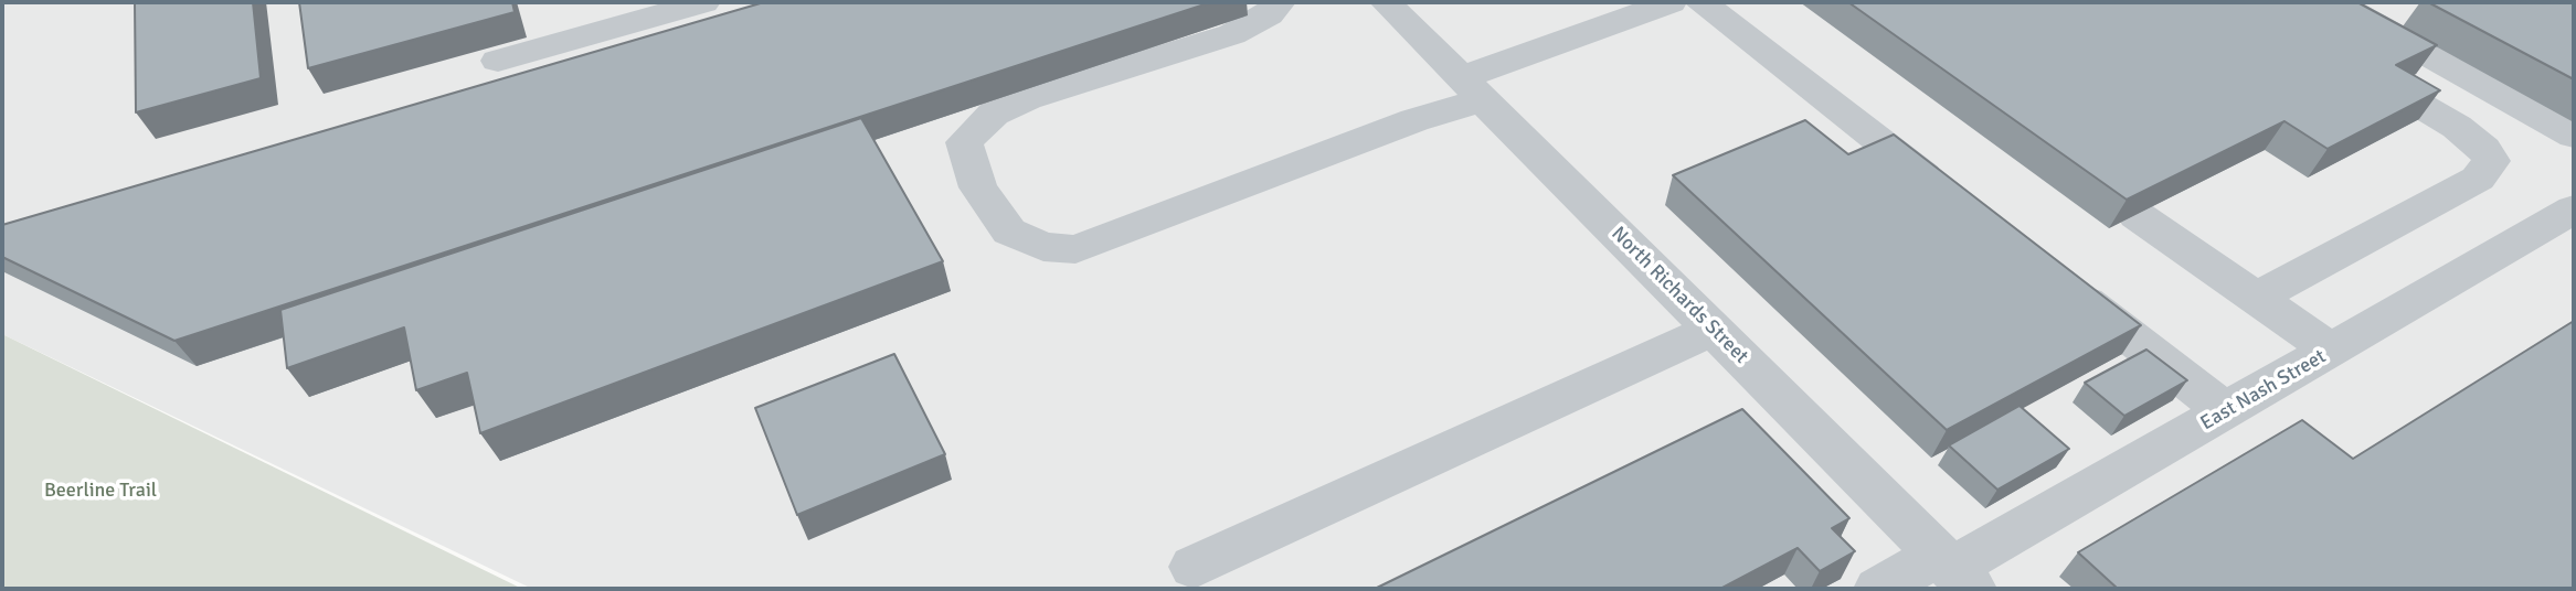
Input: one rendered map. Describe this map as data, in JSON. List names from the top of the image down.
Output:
{
  "streets": {
    "street": ["North Richards Street", "East Nash Street"]
  },
  "crossings": [
    ["North Richards Street", "East Nash Street"]
  ],
  "parks": ["Beerline Trail"]
}
